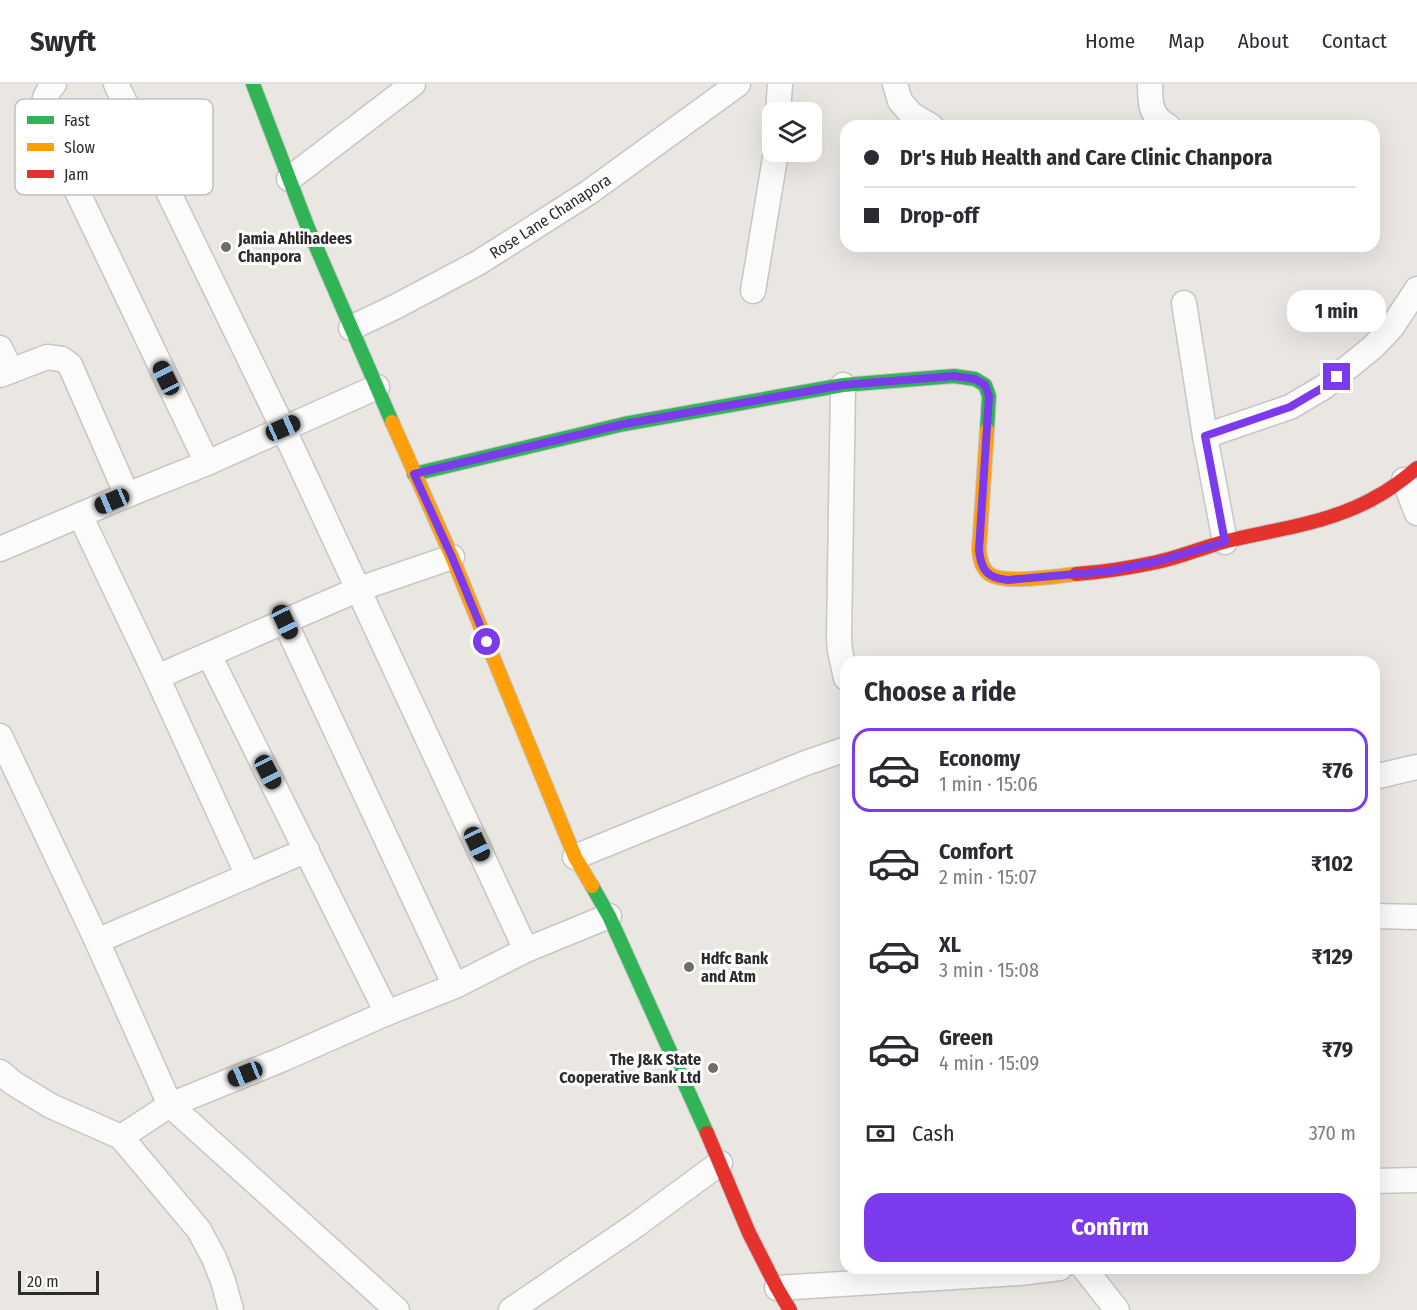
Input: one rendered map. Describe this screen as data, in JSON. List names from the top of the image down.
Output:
{
  "streets": {
    "street": ["Rose Lane Chanapora"]
  },
  "places": ["Jamia Ahlihadees Chanpora", "Hdfc Bank and Atm", "The J&K State Cooperative Bank Ltd"],
  "legend": ["Fast", "Slow", "Jam"],
  "scale_bar": "20 m",
  "page": {
    "header": "Swyft",
    "nav": [
      "Home",
      "Map",
      "About",
      "Contact"
    ],
    "banner": ["Dr's Hub Health and Care Clinic Chanpora", "Drop-off"],
    "bubble": "1 min",
    "heading": "Choose a ride",
    "list": [
      {
        "name": "Economy",
        "note": "1 min · 15:06",
        "value": "₹76"
      },
      {
        "name": "Comfort",
        "note": "2 min · 15:07",
        "value": "₹102"
      },
      {
        "name": "XL",
        "note": "3 min · 15:08",
        "value": "₹129"
      },
      {
        "name": "Green",
        "note": "4 min · 15:09",
        "value": "₹79"
      }
    ],
    "pay": ["Cash", "370 m"],
    "buttons": "Confirm",
    "scale": "20 m"
  }
}
